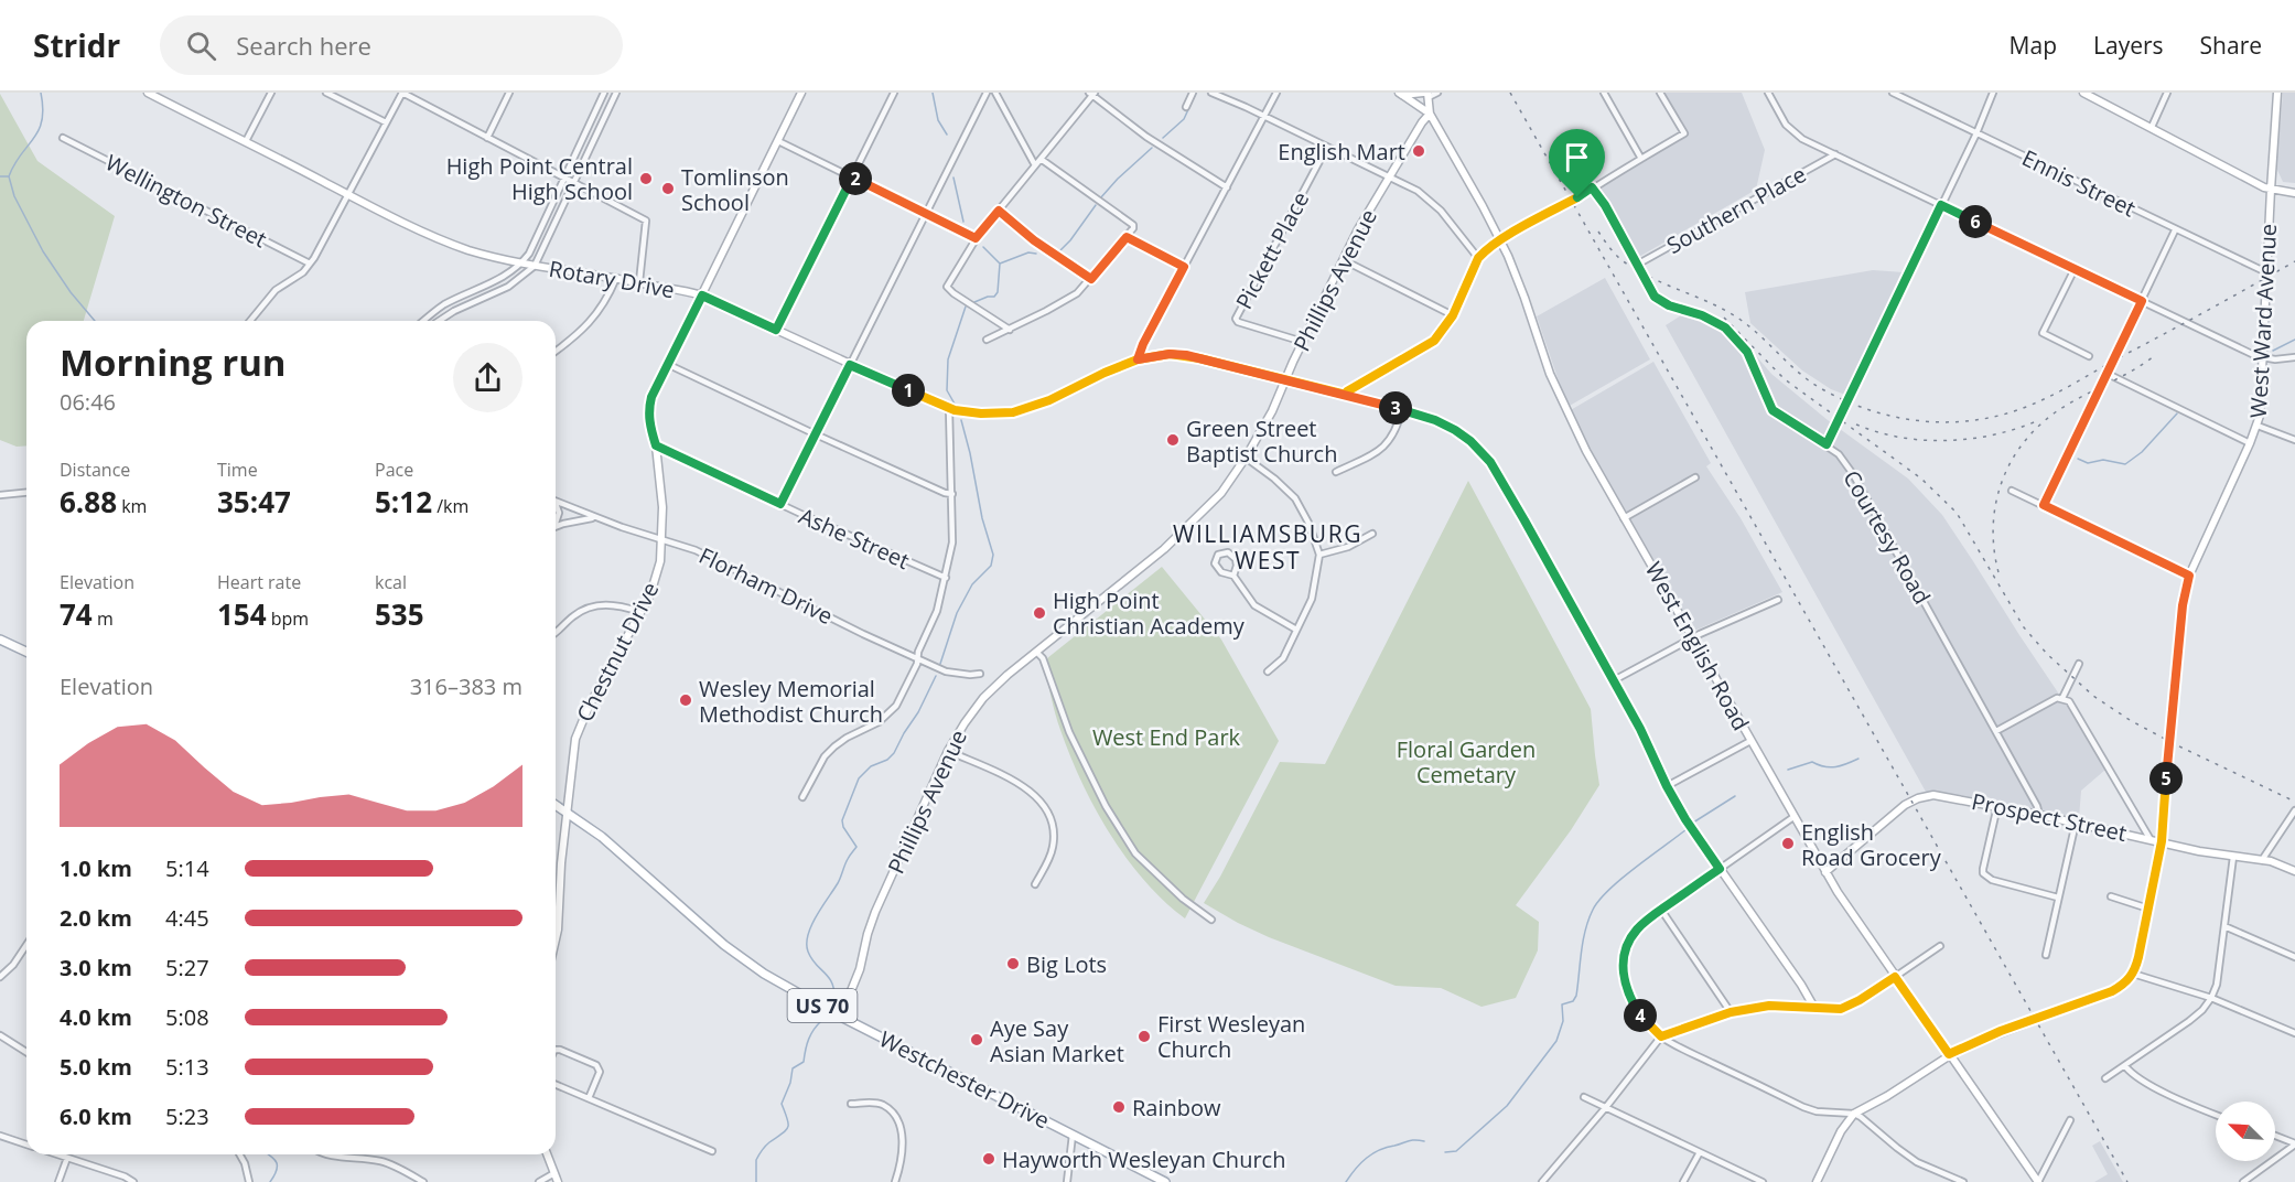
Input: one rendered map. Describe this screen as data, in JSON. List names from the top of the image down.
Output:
{
  "streets": {
    "main road": ["US 70", "Westchester Drive"],
    "street": [
      "Ennis Street",
      "Wellington Street",
      "Southern Place",
      "Pickett Place",
      "Rotary Drive",
      "Phillips Avenue",
      "West Ward Avenue",
      "Courtesy Road",
      "Ashe Street",
      "Florham Drive",
      "West English Road",
      "Chestnut Drive",
      "Prospect Street"
    ]
  },
  "crossings": [
    ["Ennis Street", "West Ward Avenue"],
    ["Southern Place", "Courtesy Road"],
    ["Pickett Place", "Phillips Avenue"],
    ["Rotary Drive", "Phillips Avenue"],
    ["Rotary Drive", "Chestnut Drive"],
    ["Phillips Avenue", "West English Road"],
    ["Phillips Avenue", "Westchester Drive"],
    ["West Ward Avenue", "Prospect Street"],
    ["Courtesy Road", "Prospect Street"],
    ["Ashe Street", "Chestnut Drive"],
    ["Florham Drive", "Chestnut Drive"],
    ["West English Road", "Prospect Street"],
    ["Chestnut Drive", "Westchester Drive"]
  ],
  "districts": ["WILLIAMSBURG WEST"],
  "parks": ["West End Park", "Floral Garden Cemetary"],
  "places": [
    "English Mart",
    "High Point Central High School",
    "Tomlinson School",
    "Green Street Baptist Church",
    "High Point Christian Academy",
    "Wesley Memorial Methodist Church",
    "English Road Grocery",
    "Big Lots",
    "First Wesleyan Church",
    "Aye Say Asian Market",
    "Rainbow",
    "Hayworth Wesleyan Church"
  ],
  "north": "top left",
  "page": {
    "header": "Stridr",
    "search": "Search here",
    "nav": ["Map", "Layers", "Share"],
    "pins": [
      "2",
      "6",
      "1",
      "3",
      "5",
      "4"
    ],
    "heading": ["Morning run", "06:46"],
    "stats": [
      ["Distance", "6.88 km"],
      ["Time", "35:47"],
      ["Pace", "5:12 /km"],
      ["Elevation", "74 m"],
      ["Heart rate", "154 bpm"],
      ["kcal", "535"]
    ],
    "chart": ["Elevation", "316–383 m"],
    "list": [
      {
        "name": "1.0 km",
        "note": "5:14"
      },
      {
        "name": "2.0 km",
        "note": "4:45"
      },
      {
        "name": "3.0 km",
        "note": "5:27"
      },
      {
        "name": "4.0 km",
        "note": "5:08"
      },
      {
        "name": "5.0 km",
        "note": "5:13"
      },
      {
        "name": "6.0 km",
        "note": "5:23"
      }
    ]
  }
}
